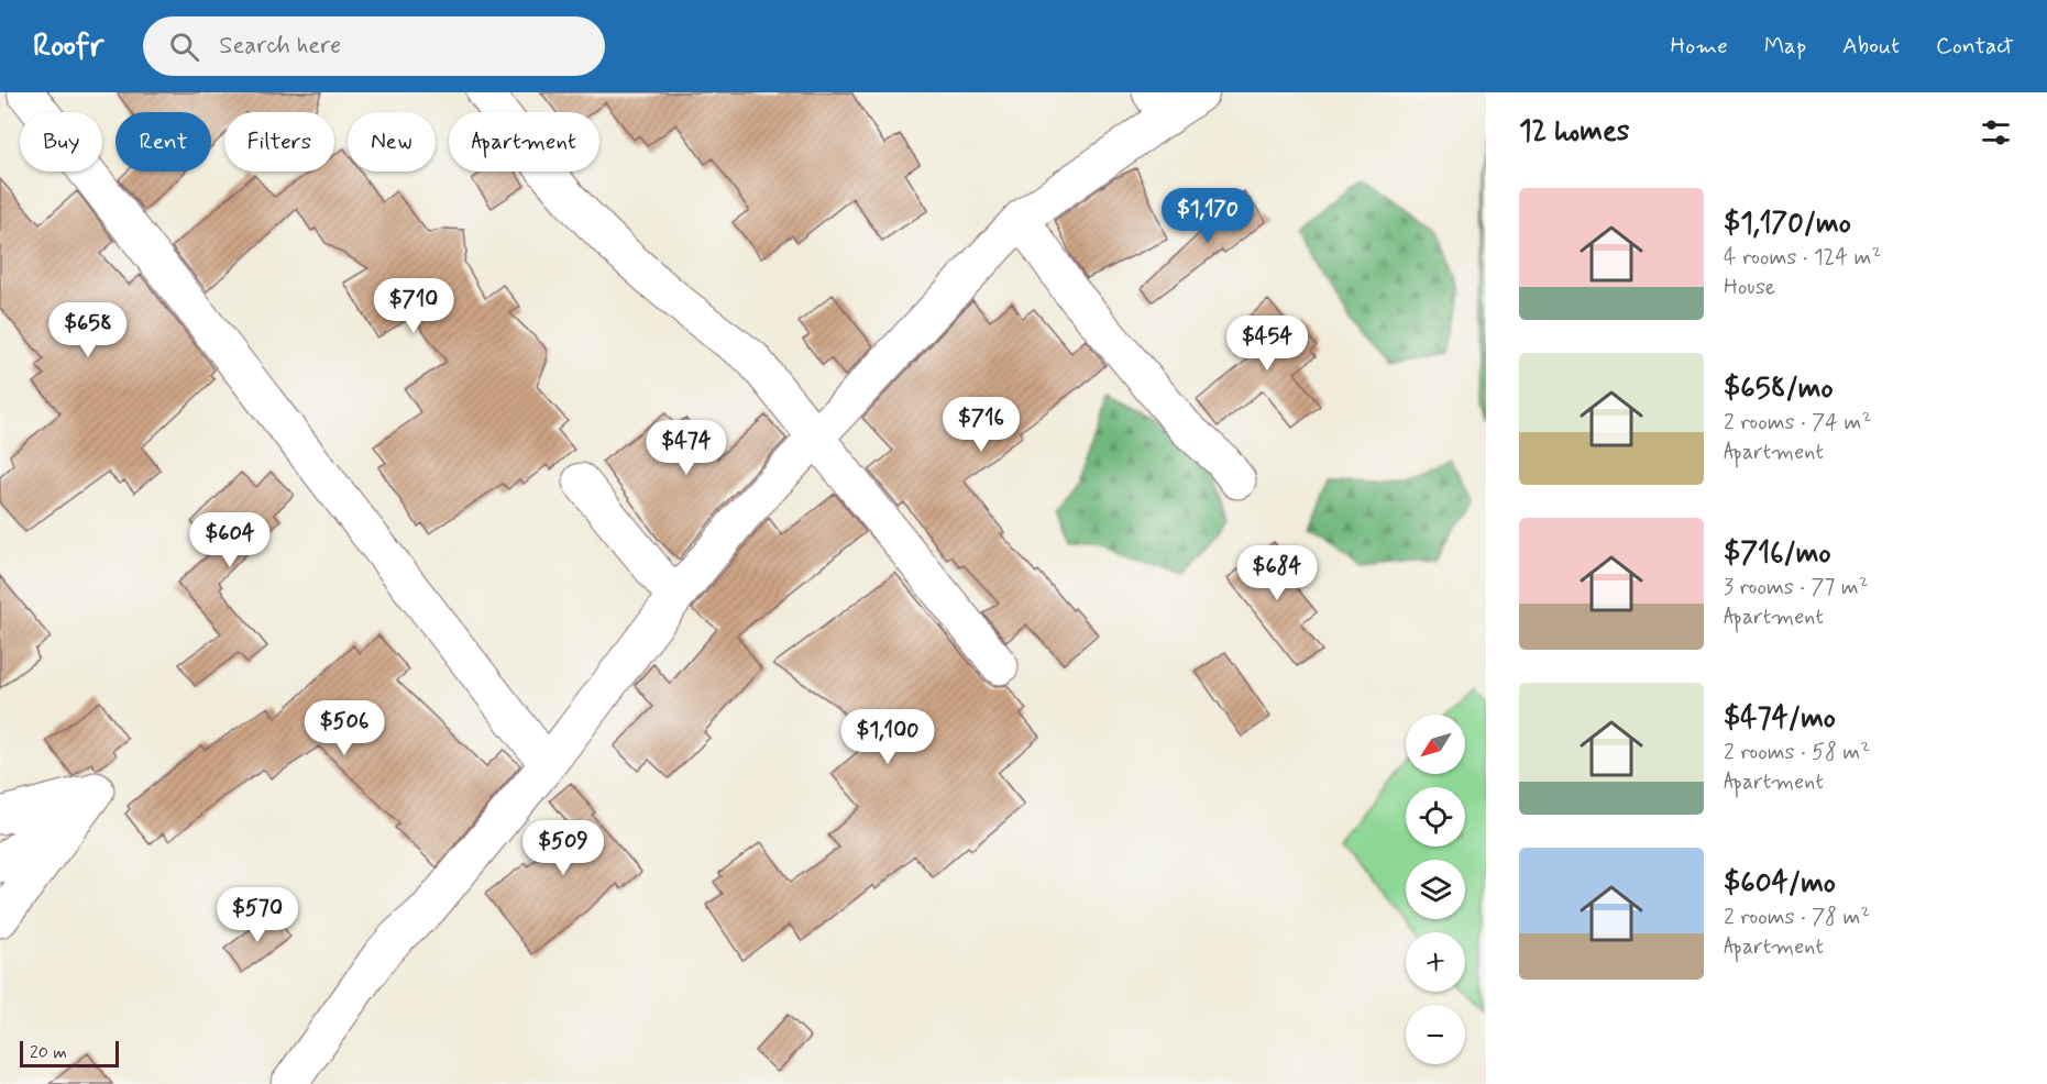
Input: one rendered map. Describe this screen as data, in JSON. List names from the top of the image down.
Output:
{
  "scale_bar": "20 m",
  "north": "bottom left",
  "page": {
    "header": "Roofr",
    "search": "Search here",
    "nav": [
      "Home",
      "Map",
      "About",
      "Contact"
    ],
    "heading": "12 homes",
    "chip": [
      "Buy",
      "Rent",
      "Filters",
      "New",
      "Apartment"
    ],
    "list": [
      {
        "name": "$1,170/mo",
        "note": "4 rooms · 124 m² · House"
      },
      {
        "name": "$658/mo",
        "note": "2 rooms · 74 m² · Apartment"
      },
      {
        "name": "$716/mo",
        "note": "3 rooms · 77 m² · Apartment"
      },
      {
        "name": "$474/mo",
        "note": "2 rooms · 58 m² · Apartment"
      },
      {
        "name": "$604/mo",
        "note": "2 rooms · 78 m² · Apartment"
      }
    ],
    "price": [
      "$1,170",
      "$710",
      "$658",
      "$454",
      "$716",
      "$474",
      "$604",
      "$684",
      "$506",
      "$1,100",
      "$509",
      "$570"
    ],
    "map_buttons": ["+", "−"],
    "scale": "20 m"
  }
}
